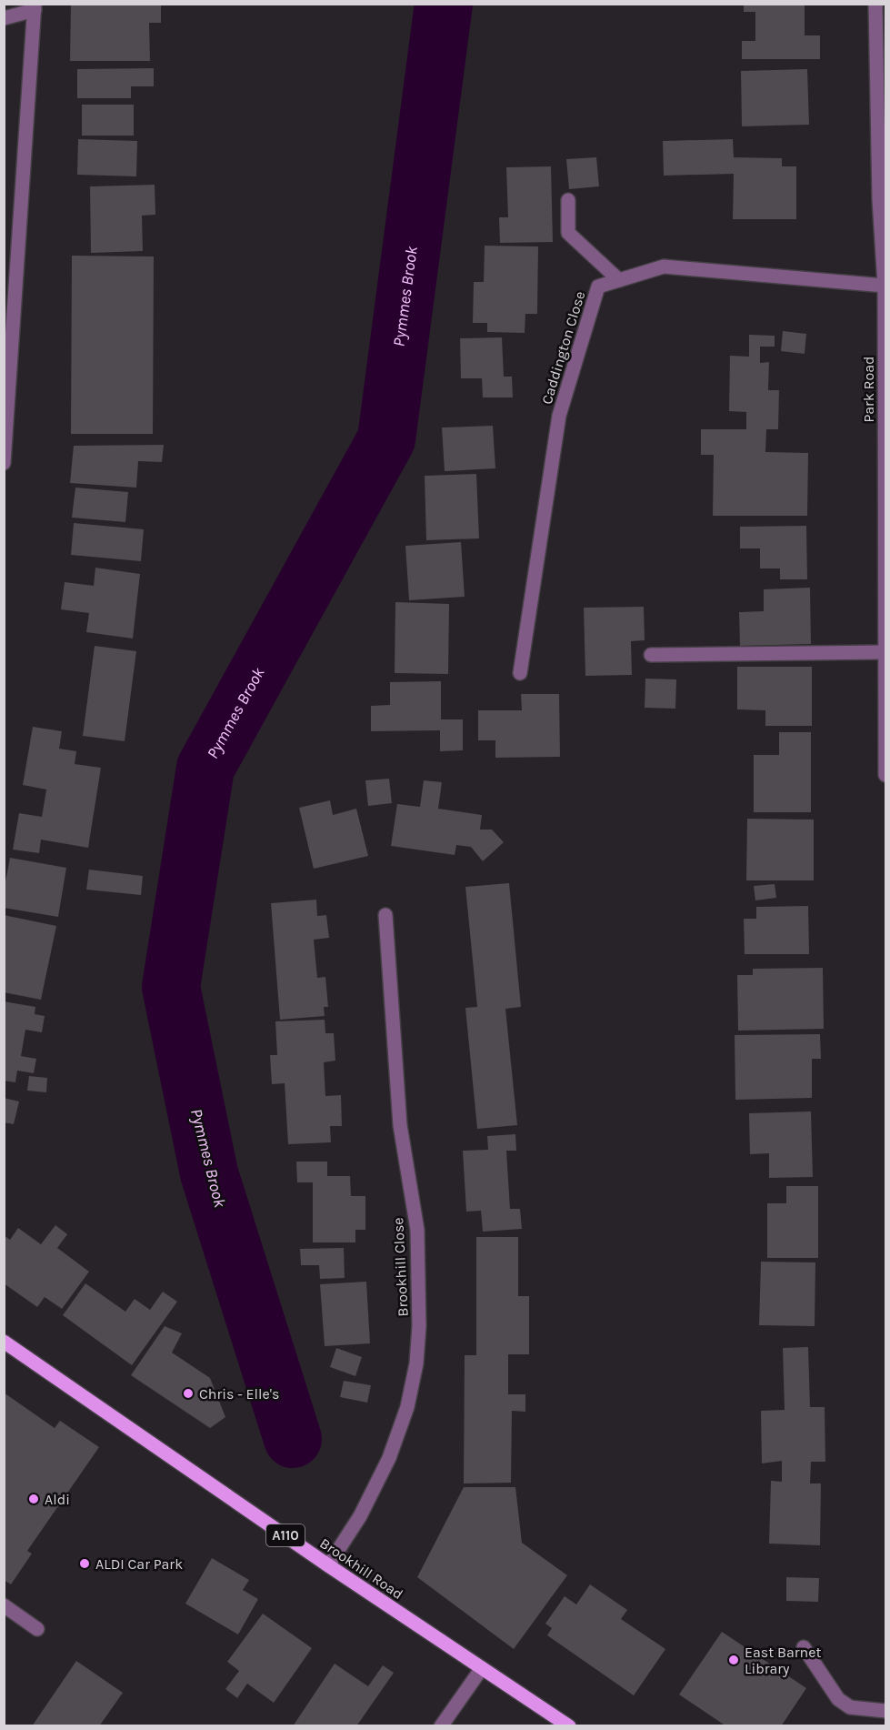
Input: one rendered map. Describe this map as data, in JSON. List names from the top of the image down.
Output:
{
  "streets": {
    "main road": ["A110", "Brookhill Road"],
    "street": ["Caddington Close", "Park Road", "Brookhill Close"]
  },
  "crossings": [
    ["Caddington Close", "Park Road"],
    ["Brookhill Close", "Brookhill Road"]
  ],
  "water": ["Pymmes Brook"],
  "places": [
    "Chris - Elle's",
    "Aldi",
    "ALDI Car Park",
    "East Barnet Library"
  ]
}
